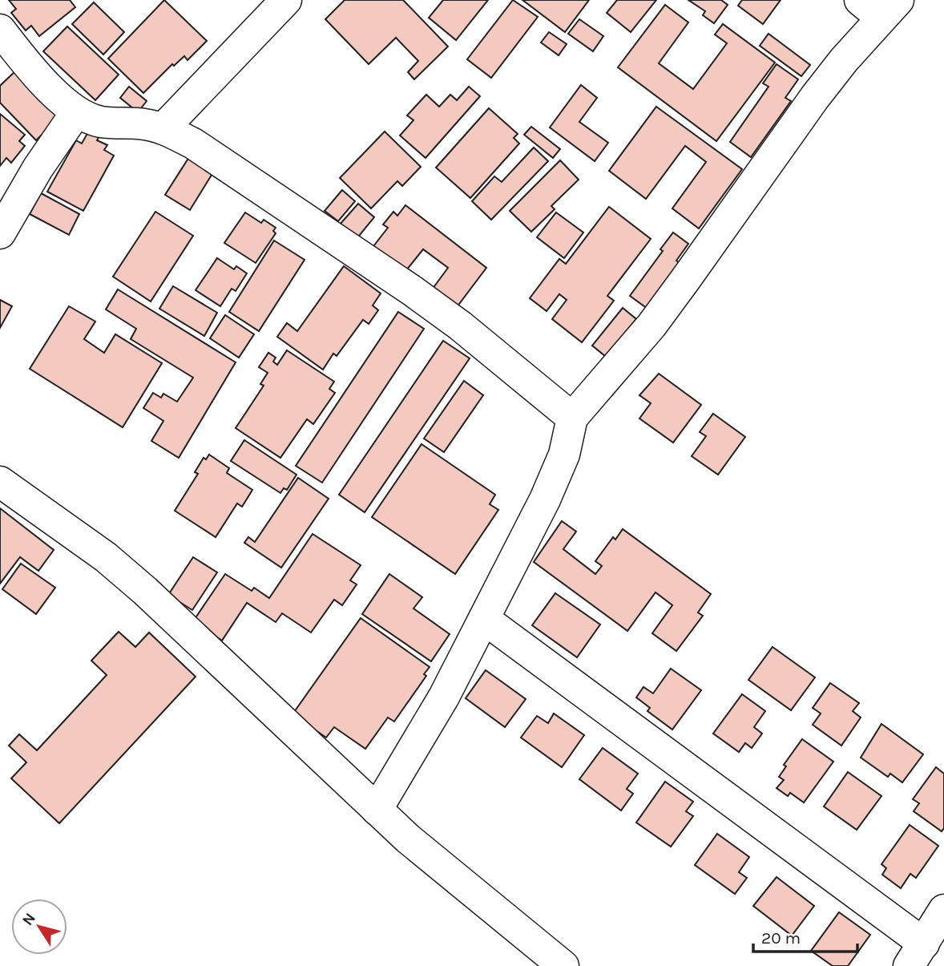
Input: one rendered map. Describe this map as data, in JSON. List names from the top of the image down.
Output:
{
  "scale_bar": "20 m",
  "north": "top left"
}
